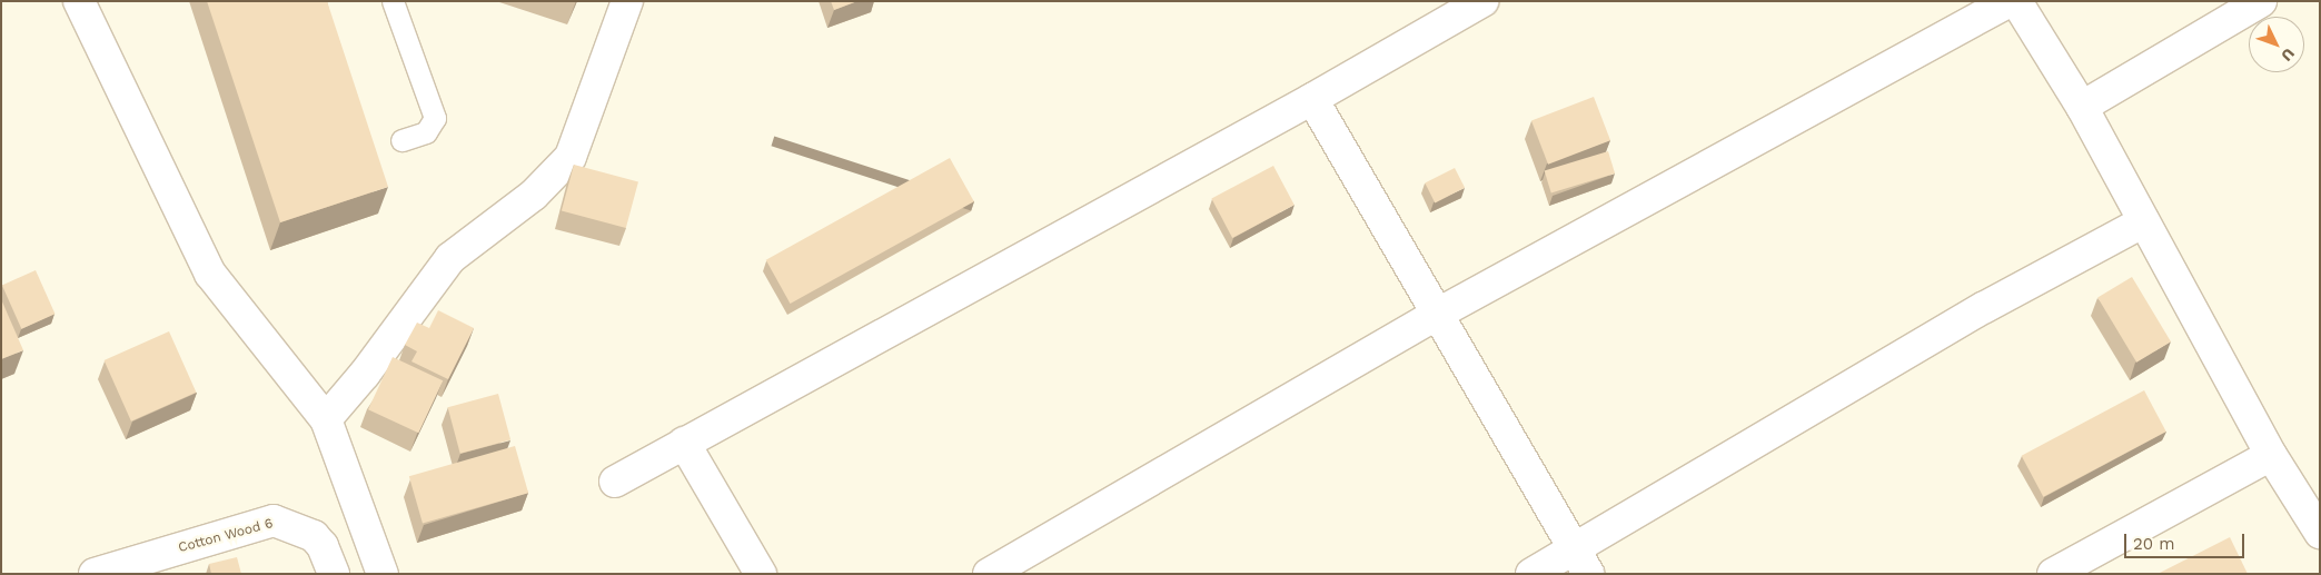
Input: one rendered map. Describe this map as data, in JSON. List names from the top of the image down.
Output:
{
  "streets": {
    "street": ["Cotton Wood 6"]
  },
  "scale_bar": "20 m",
  "north": "bottom right"
}
